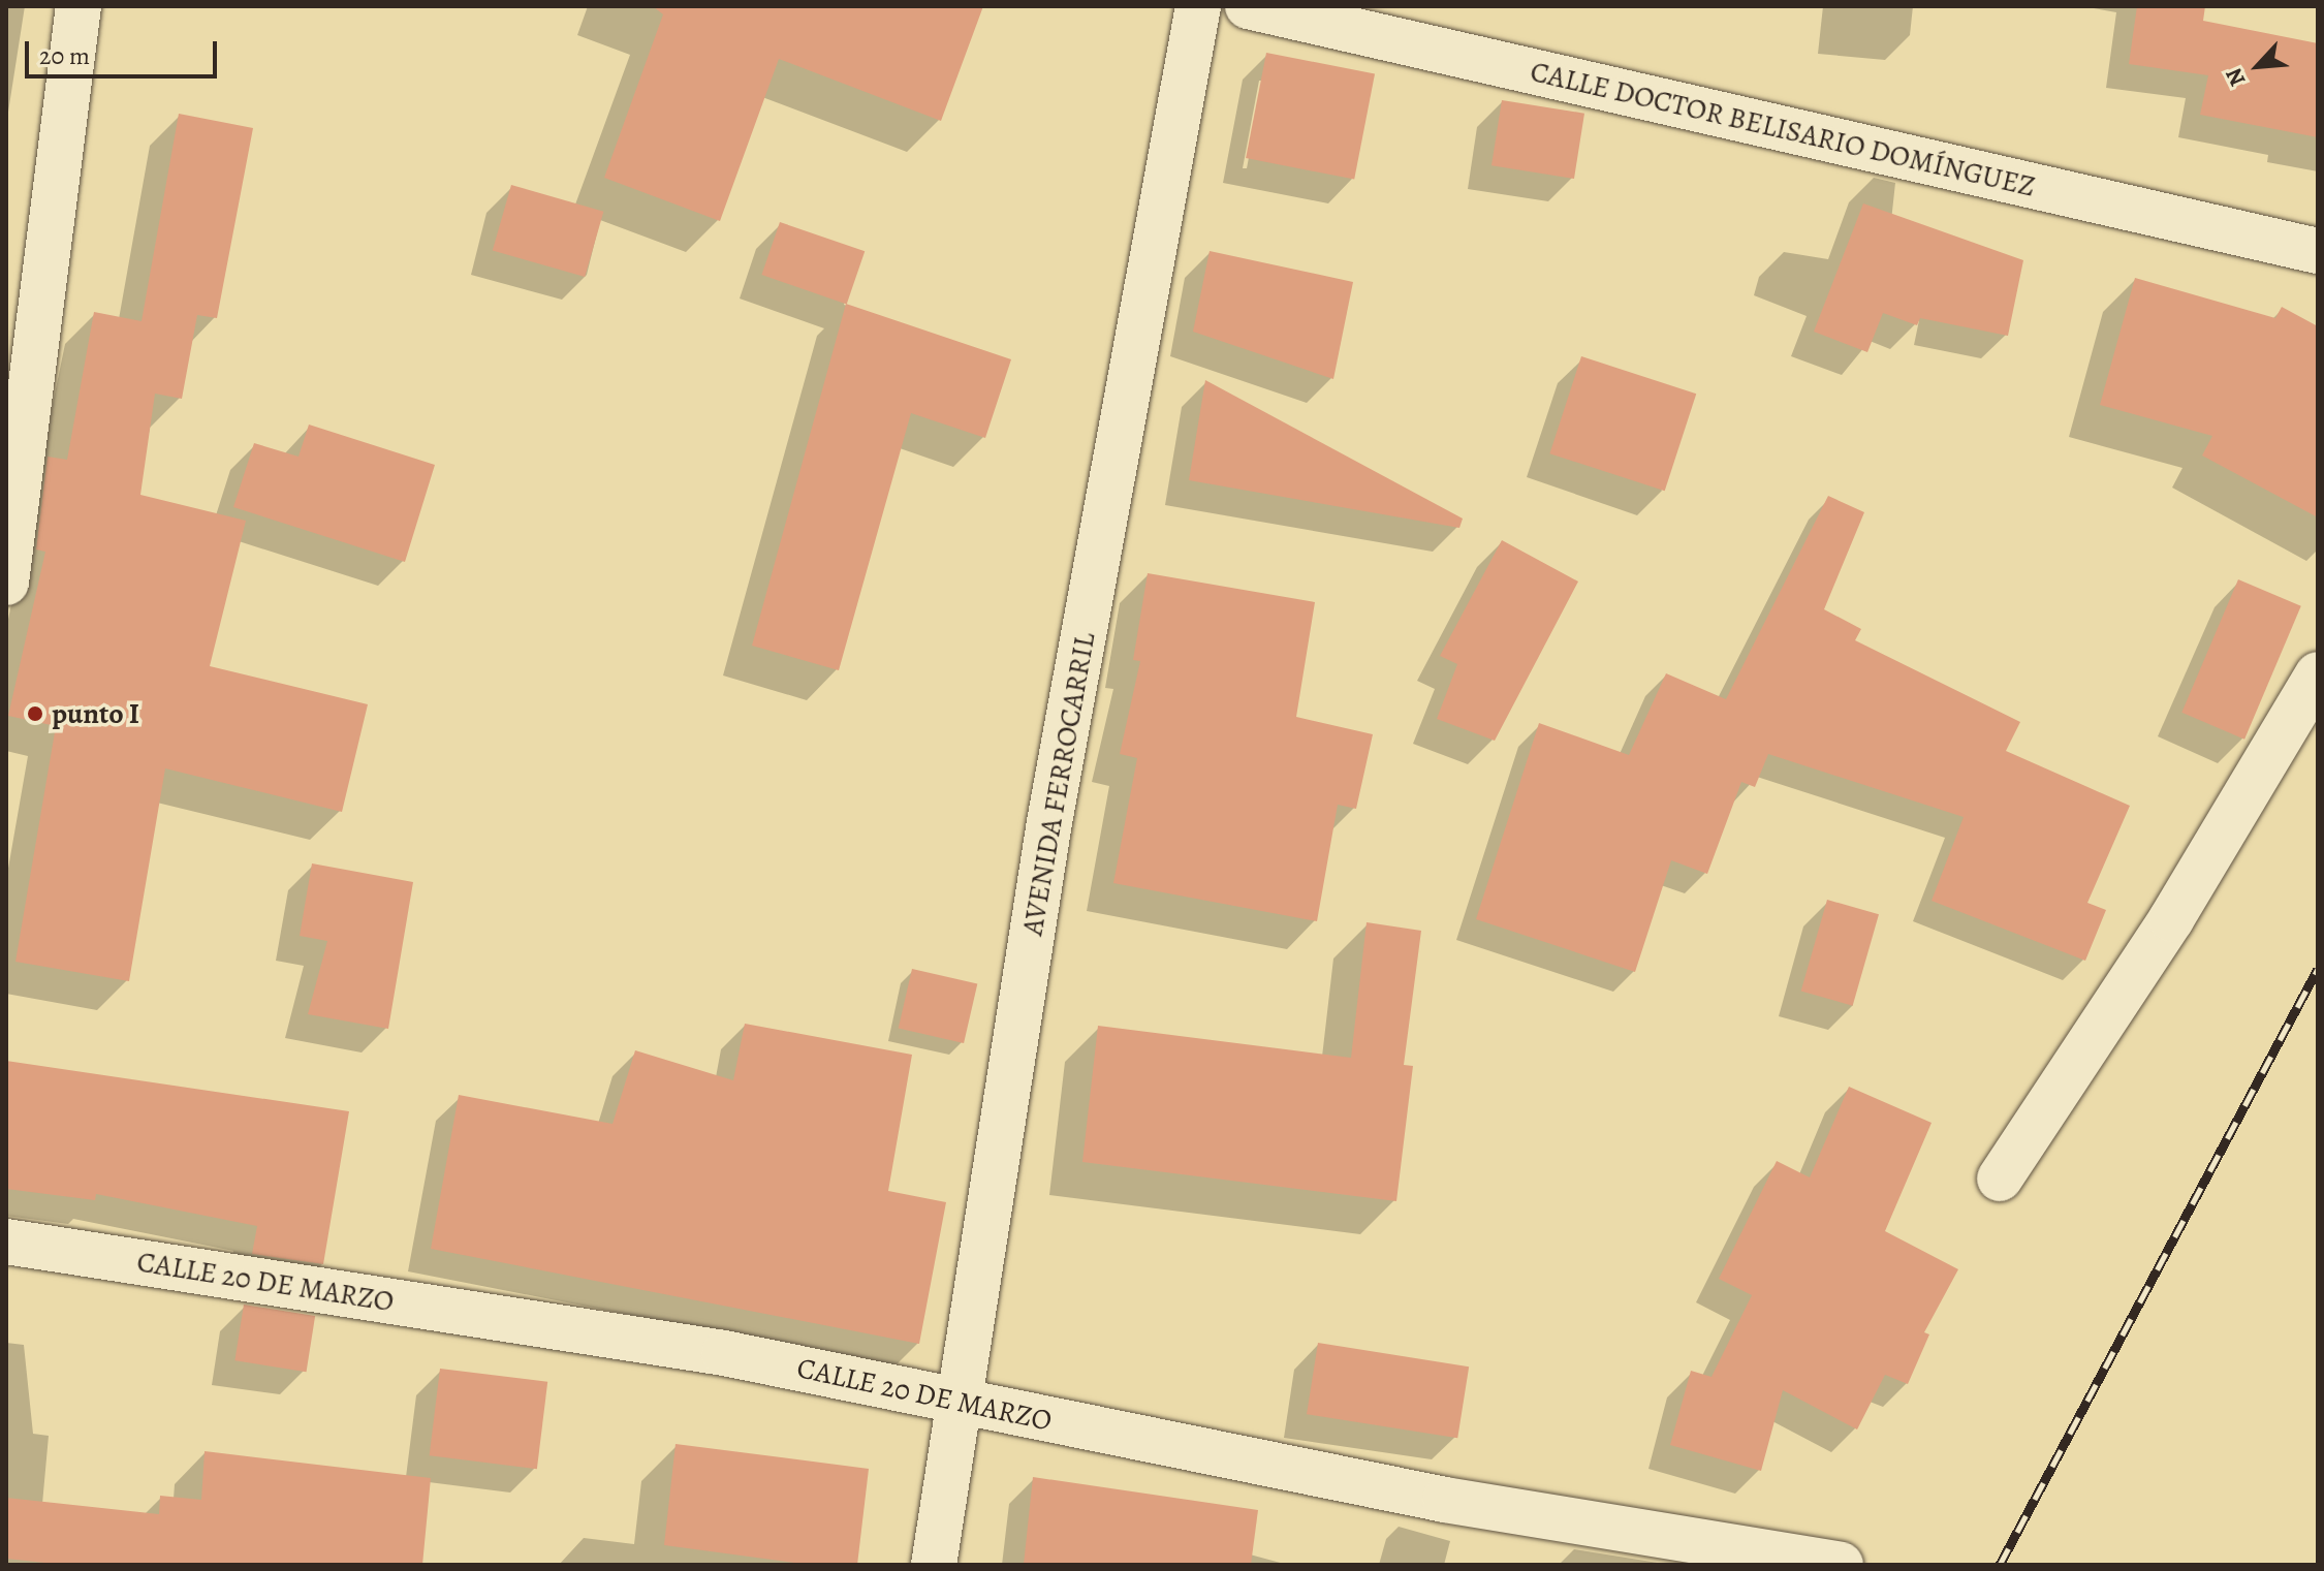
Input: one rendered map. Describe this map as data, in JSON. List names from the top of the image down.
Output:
{
  "streets": {
    "street": ["CALLE DOCTOR BELISARIO DOMÍNGUEZ", "AVENIDA FERROCARRIL", "CALLE 20 DE MARZO"]
  },
  "crossings": [
    ["AVENIDA FERROCARRIL", "CALLE 20 DE MARZO"]
  ],
  "places": ["punto I"],
  "scale_bar": "20 m",
  "north": "bottom left"
}
